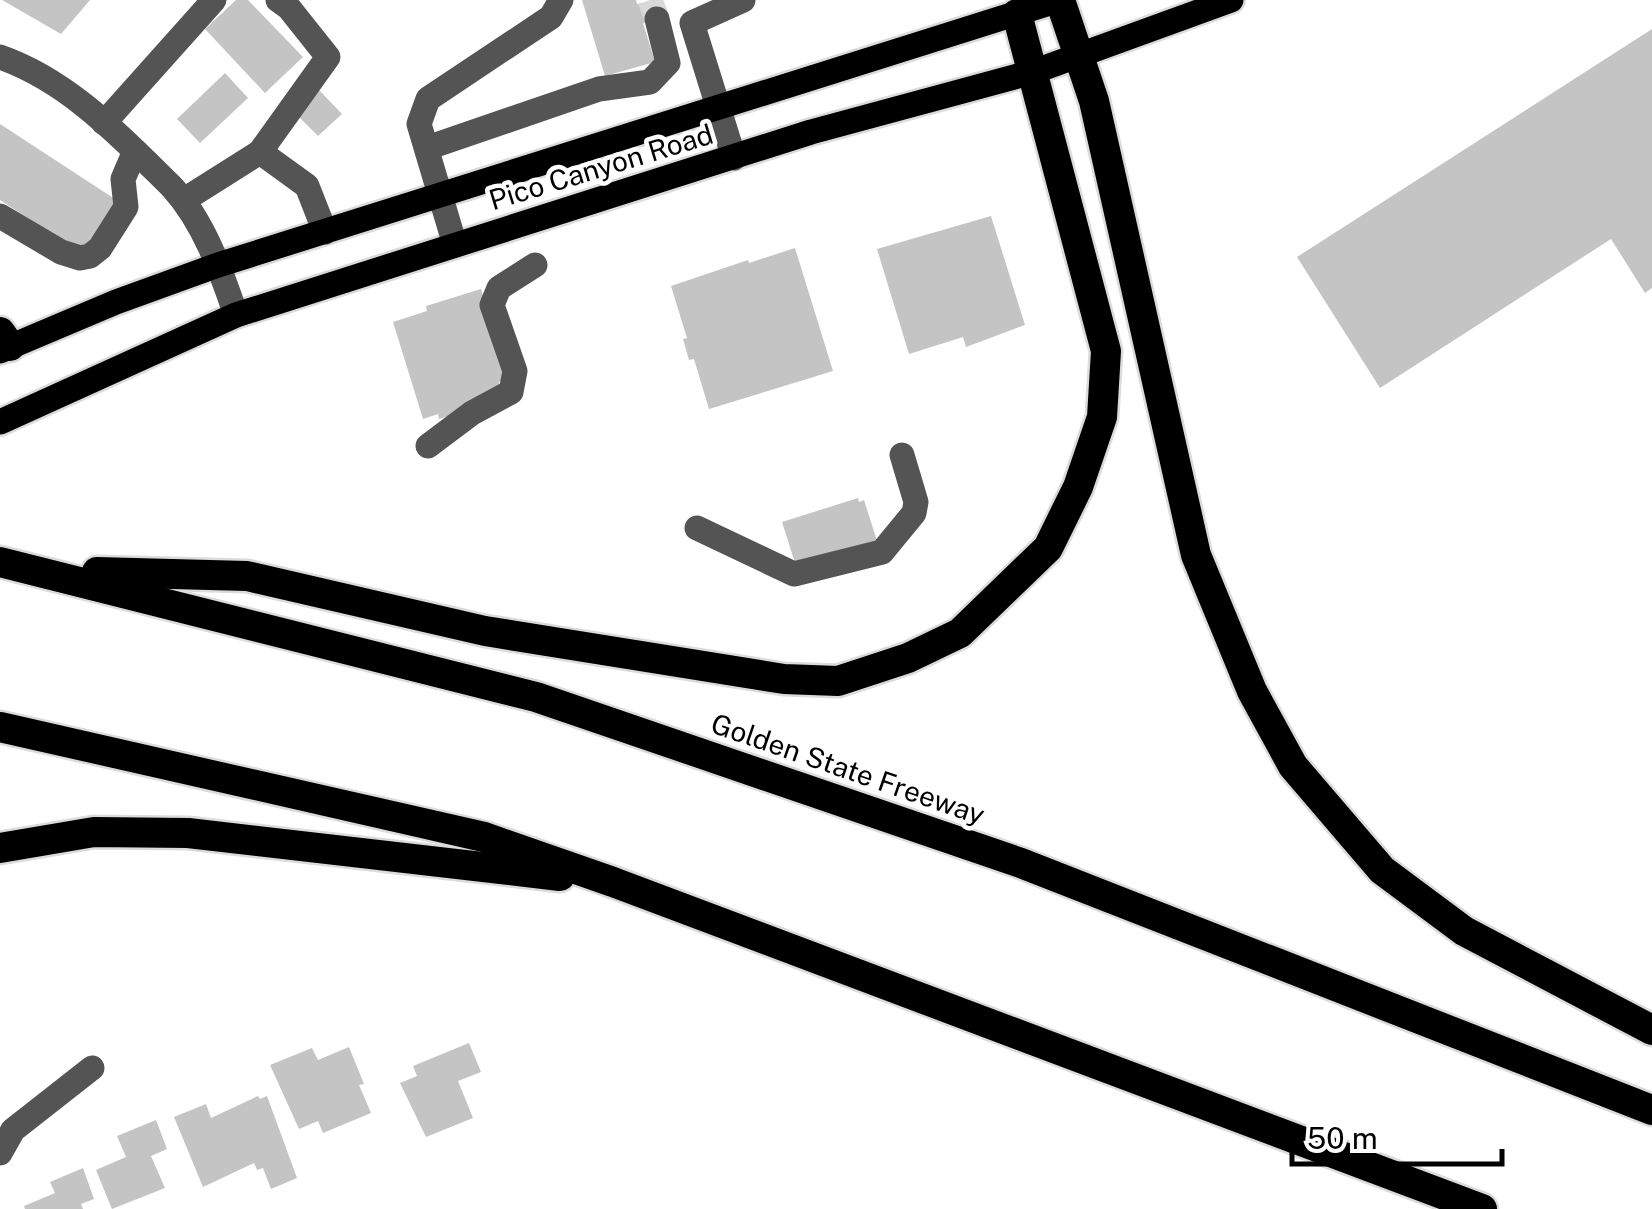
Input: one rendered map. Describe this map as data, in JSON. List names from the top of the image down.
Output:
{
  "streets": {
    "highway": ["Golden State Freeway"],
    "main road": ["Pico Canyon Road"]
  },
  "scale_bar": "50 m"
}
